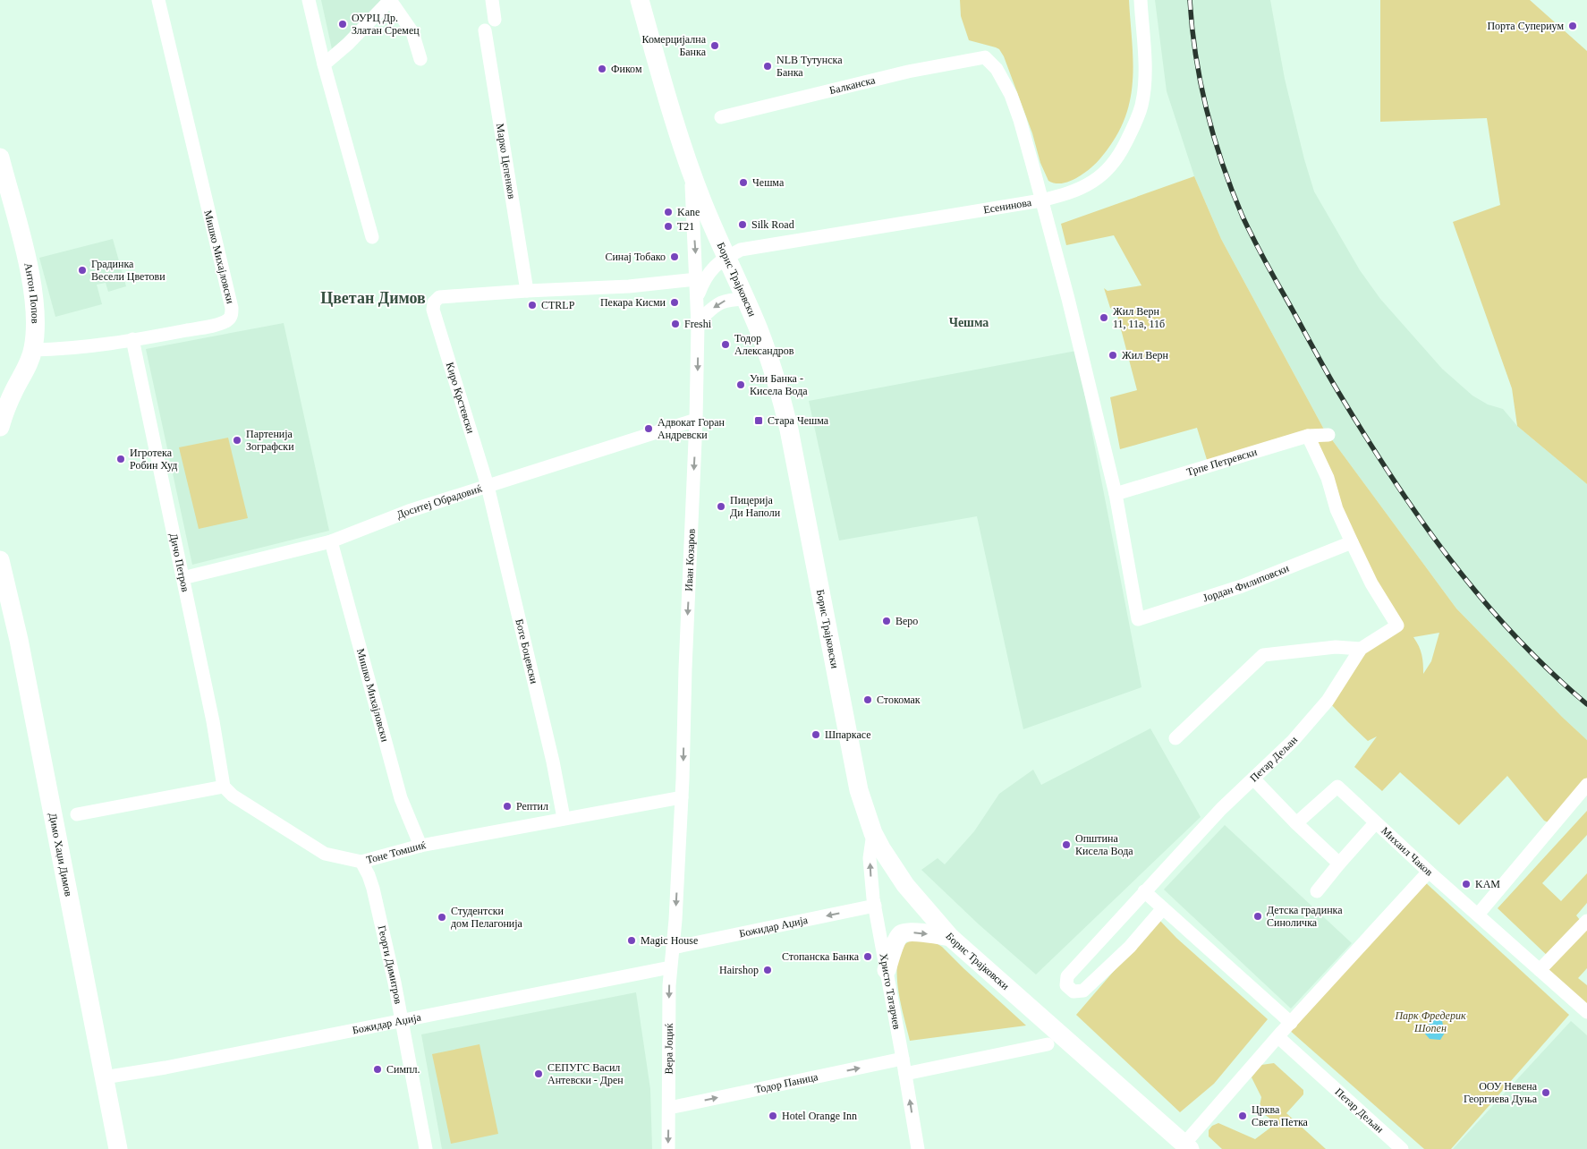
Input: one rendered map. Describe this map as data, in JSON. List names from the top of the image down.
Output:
{
  "streets": {
    "street": [
      "Балканска",
      "Марко Цепенков",
      "Есенинова",
      "Мишко Михајловски",
      "Борис Трајковски",
      "Антон Попов",
      "Киро Крстевски",
      "Трпе Петревски",
      "Доситеј Обрадовиќ",
      "Иван Козаров",
      "Дичо Петров",
      "Јордан Филиповски",
      "Боте Боцевски",
      "Петар Дељан",
      "Михаил Чаков",
      "Тоне Томшиќ",
      "Димо Хаџи Димов",
      "Божидар Аџија",
      "Георги Димитров",
      "Христо Татарчев",
      "Вера Јоциќ",
      "Тодор Паница"
    ]
  },
  "crossings": [
    ["Балканска", "Есенинова"],
    ["Марко Цепенков", "Киро Крстевски"],
    ["Есенинова", "Борис Трајковски"],
    ["Мишко Михајловски", "Антон Попов"],
    ["Мишко Михајловски", "Доситеј Обрадовиќ"],
    ["Мишко Михајловски", "Дичо Петров"],
    ["Мишко Михајловски", "Тоне Томшиќ"],
    ["Борис Трајковски", "Иван Козаров"],
    ["Борис Трајковски", "Христо Татарчев"],
    ["Киро Крстевски", "Доситеј Обрадовиќ"],
    ["Киро Крстевски", "Боте Боцевски"],
    ["Трпе Петревски", "Јордан Филиповски"],
    ["Доситеј Обрадовиќ", "Иван Козаров"],
    ["Доситеј Обрадовиќ", "Дичо Петров"],
    ["Доситеј Обрадовиќ", "Боте Боцевски"],
    ["Иван Козаров", "Тоне Томшиќ"],
    ["Иван Козаров", "Божидар Аџија"],
    ["Иван Козаров", "Вера Јоциќ"],
    ["Дичо Петров", "Тоне Томшиќ"],
    ["Јордан Филиповски", "Петар Дељан"],
    ["Боте Боцевски", "Тоне Томшиќ"],
    ["Тоне Томшиќ", "Георги Димитров"],
    ["Димо Хаџи Димов", "Божидар Аџија"],
    ["Божидар Аџија", "Георги Димитров"],
    ["Божидар Аџија", "Христо Татарчев"],
    ["Божидар Аџија", "Вера Јоциќ"],
    ["Христо Татарчев", "Тодор Паница"],
    ["Вера Јоциќ", "Тодор Паница"]
  ],
  "one_way": [
    "Иван Козаров",
    "Христо Татарчев",
    "Вера Јоциќ",
    "Тодор Паница"
  ],
  "districts": ["Цветан Димов", "Чешма"],
  "parks": ["Парк Фредерик Шопен"],
  "places": {
    "other": [
      "ОУРЦ Др. Златан Сремец",
      "Порта Супериум",
      "Комерцијална Банка",
      "NLB Тутунска Банка",
      "Фиком",
      "Чешма",
      "Kane",
      "Silk Road",
      "T21",
      "Синај Тобако",
      "Градинка Весели Цветови",
      "Пекара Кисми",
      "CTRLP",
      "Жил Верн 11, 11а, 11б",
      "Freshi",
      "Тодор Александров",
      "Жил Верн",
      "Уни Банка - Кисела Вода",
      "Адвокат Горан Андревски",
      "Партенија Зографски",
      "Игротека Робин Худ",
      "Пицерија Ди Наполи",
      "Веро",
      "Стокомак",
      "Шпаркасе",
      "Рептил",
      "Општина Кисела Вода",
      "KAM",
      "Детска градинка Синоличка",
      "Студентски дом Пелагонија",
      "Magic House",
      "Стопанска Банка",
      "Hairshop",
      "Симпл.",
      "СЕПУГС Васил Антевски - Дрен",
      "ООУ Невена Георгиева Дуња",
      "Hotel Orange Inn",
      "Црква Света Петка"
    ],
    "transit": ["Стара Чешма"]
  }
}
